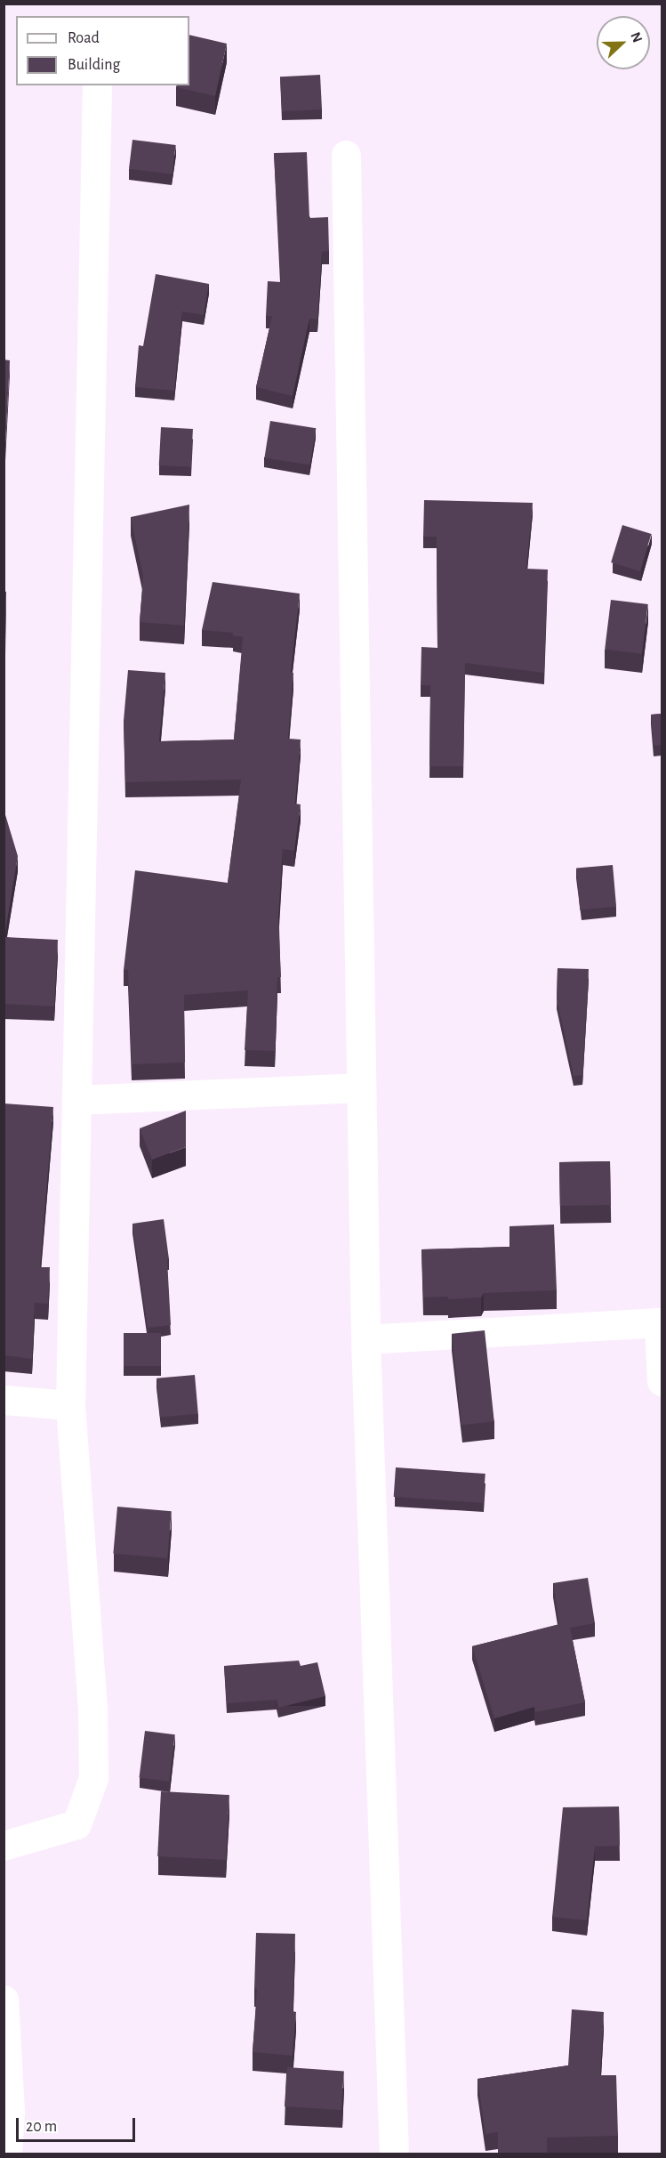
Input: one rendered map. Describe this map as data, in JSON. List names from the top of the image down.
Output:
{
  "legend": ["Road", "Building"],
  "scale_bar": "20 m",
  "north": "right"
}
